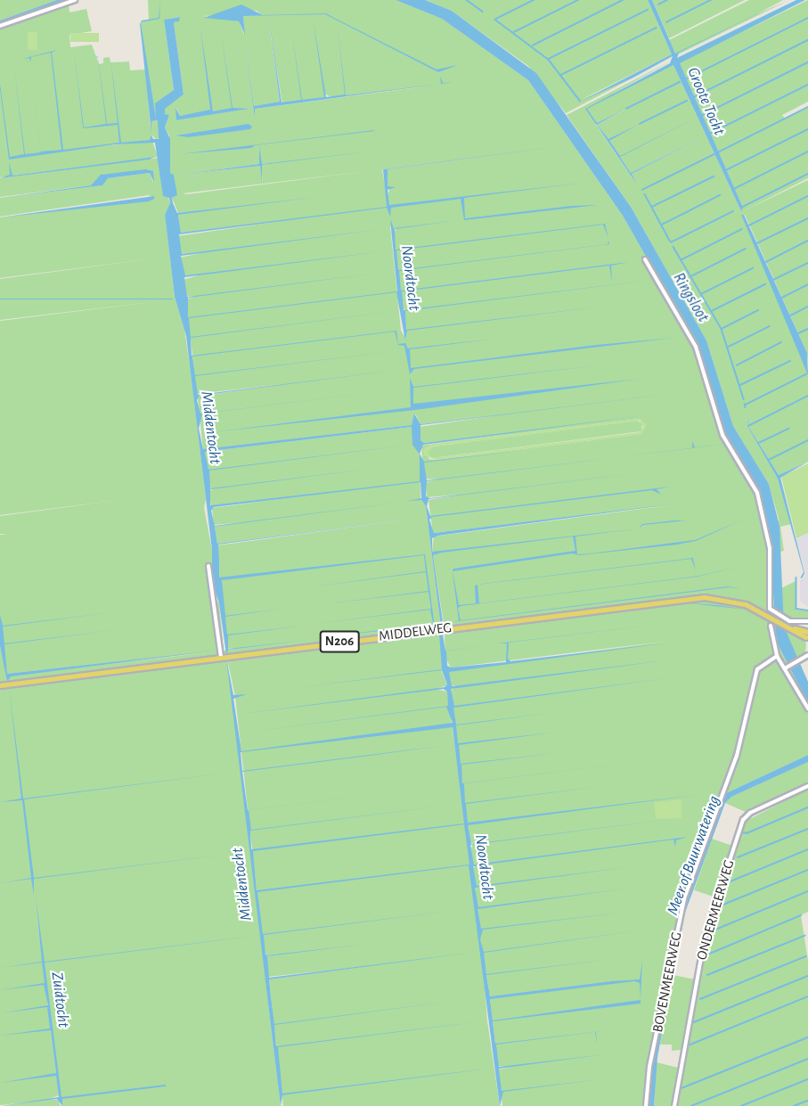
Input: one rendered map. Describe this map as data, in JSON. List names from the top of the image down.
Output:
{
  "streets": {
    "main road": ["MIDDELWEG", "N206"],
    "street": ["ONDERMEERWEG", "BOVENMEERWEG"]
  },
  "crossings": [
    ["MIDDELWEG", "N206"]
  ],
  "water": [
    "Groote Tocht",
    "Noordtocht",
    "Ringsloot",
    "Middentocht",
    "Meer of Buurwatering",
    "Zuidtocht"
  ]
}
